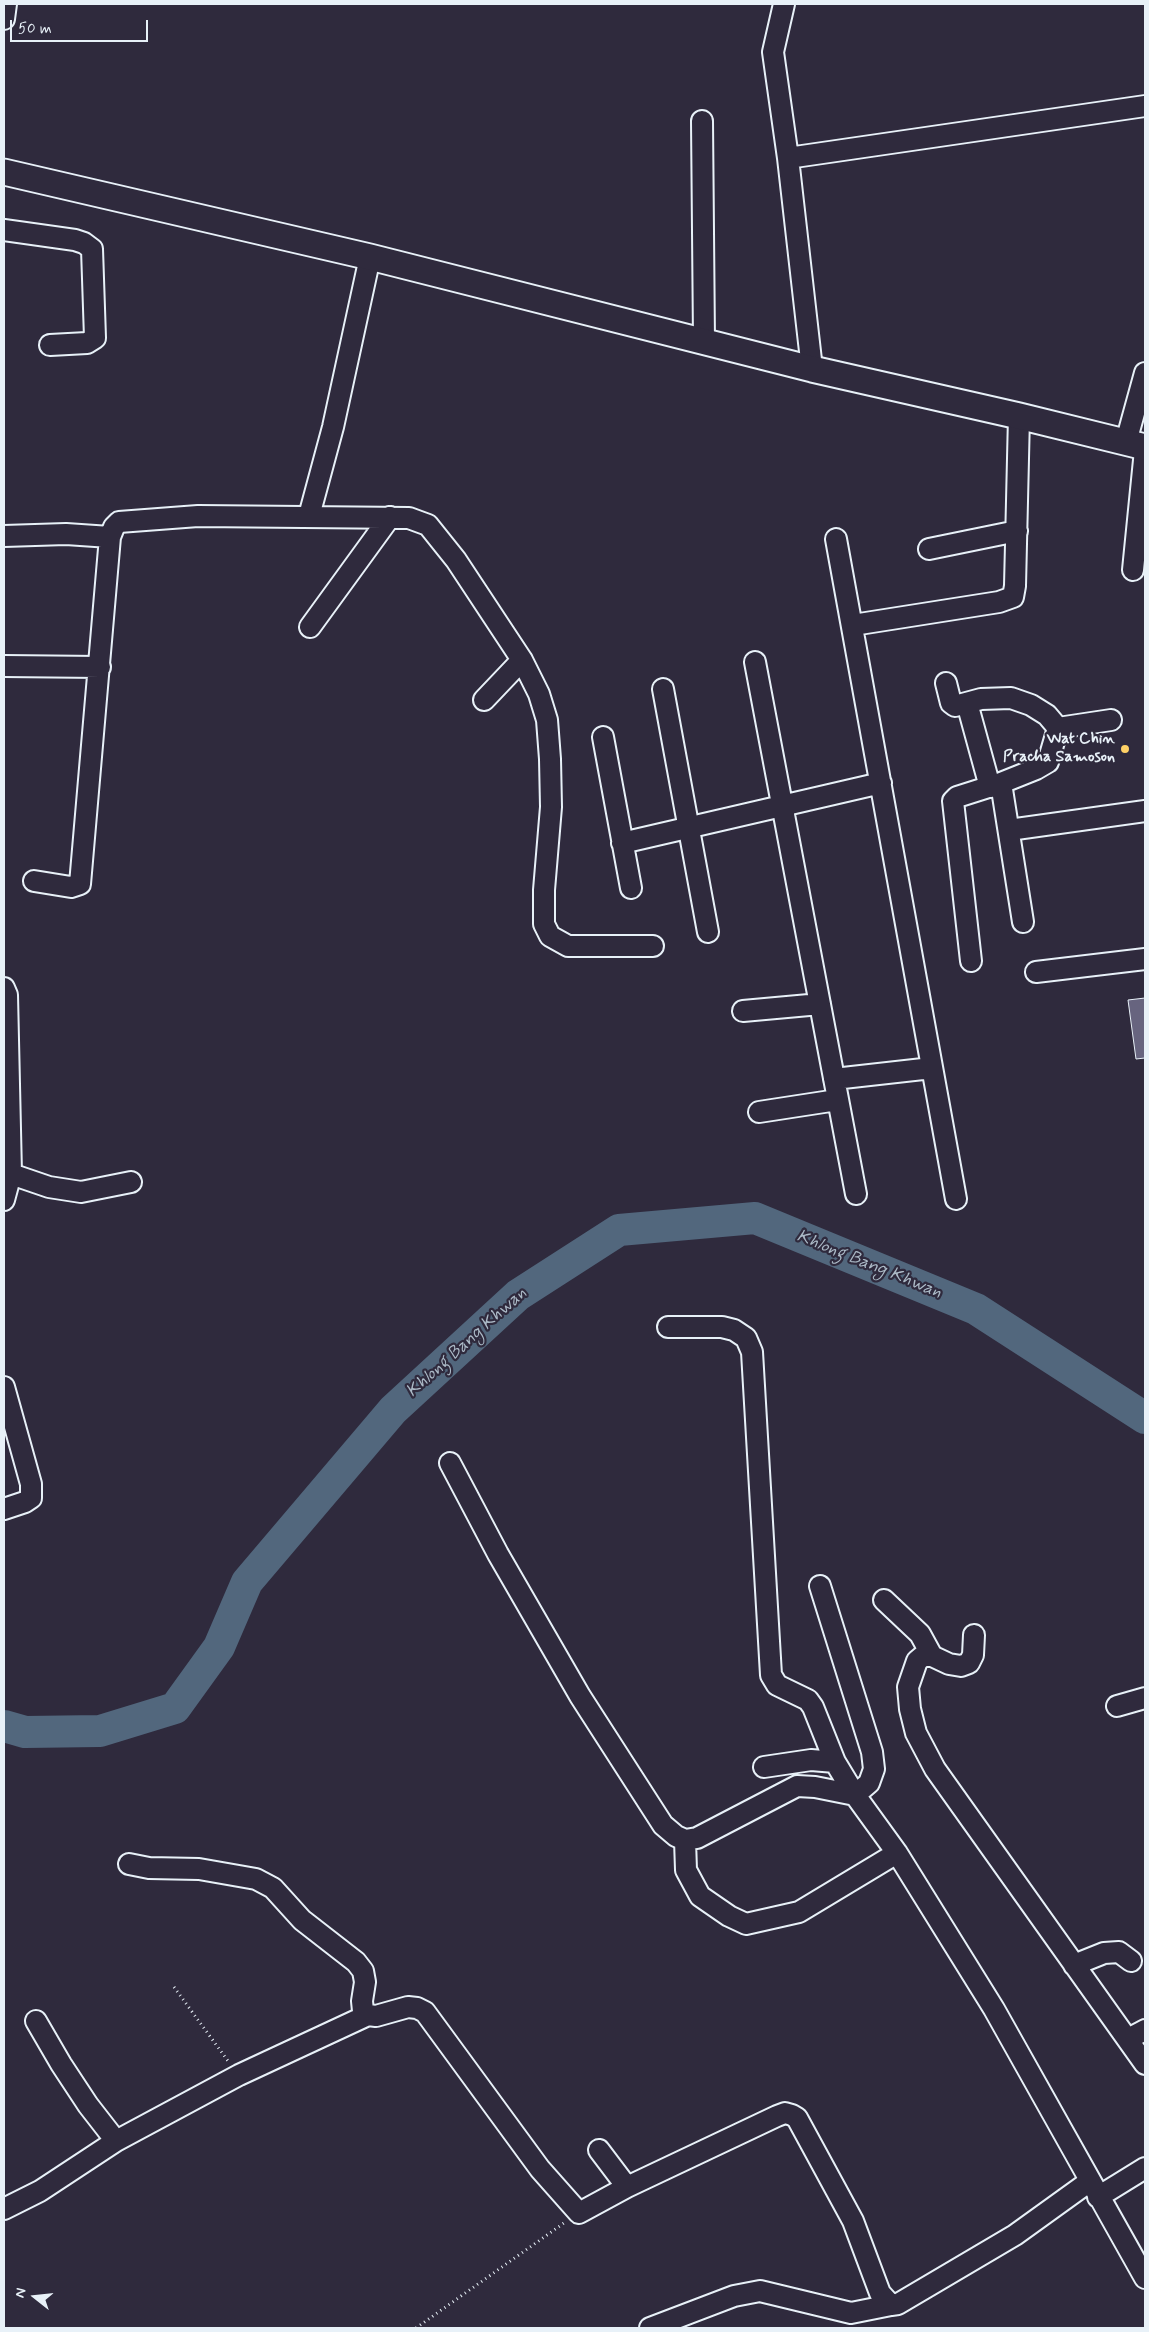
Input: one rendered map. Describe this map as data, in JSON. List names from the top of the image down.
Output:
{
  "water": ["Khlong Bang Khwan"],
  "places": ["Wat Chin Pracha Samoson"],
  "scale_bar": "50 m",
  "north": "left"
}
